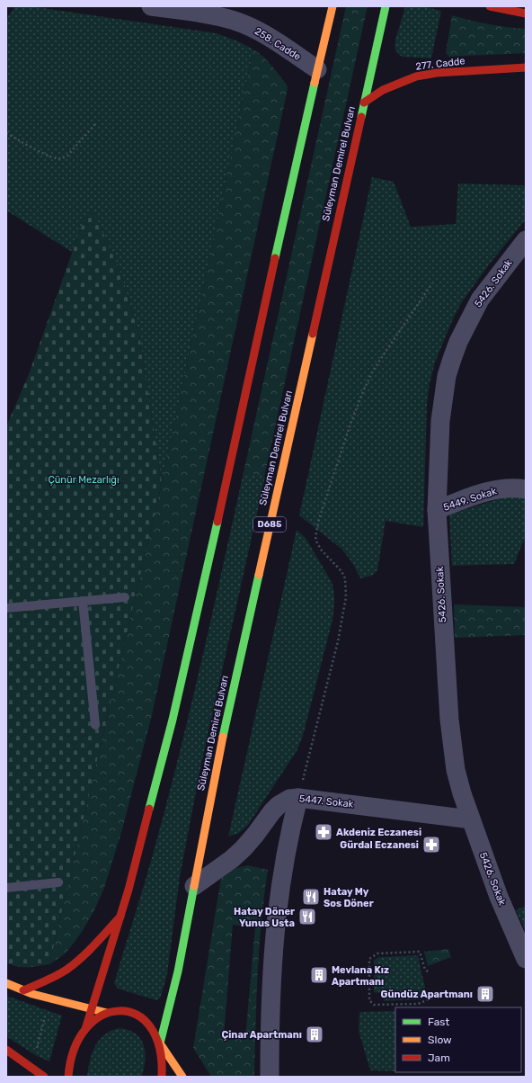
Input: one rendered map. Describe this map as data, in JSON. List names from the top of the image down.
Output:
{
  "streets": {
    "main road": ["277. Cadde", "Süleyman Demirel Bulvarı", "D685"],
    "street": [
      "258. Cadde",
      "5426. Sokak",
      "5449. Sokak",
      "5447. Sokak"
    ]
  },
  "crossings": [
    ["258. Cadde", "Süleyman Demirel Bulvarı"],
    ["277. Cadde", "Süleyman Demirel Bulvarı"],
    ["Süleyman Demirel Bulvarı", "5447. Sokak"],
    ["5426. Sokak", "5449. Sokak"],
    ["5426. Sokak", "5447. Sokak"]
  ],
  "parks": ["Çünür Mezarlığı"],
  "places": {
    "pharmacy": ["Akdeniz Eczanesi", "Gürdal Eczanesi"],
    "restaurant": ["Hatay My Sos Döner", "Hatay Döner Yunus Usta"],
    "building": ["Mevlana Kız Apartmanı", "Gündüz Apartmanı", "Çinar Apartmanı"]
  },
  "legend": ["Fast", "Slow", "Jam"]
}
